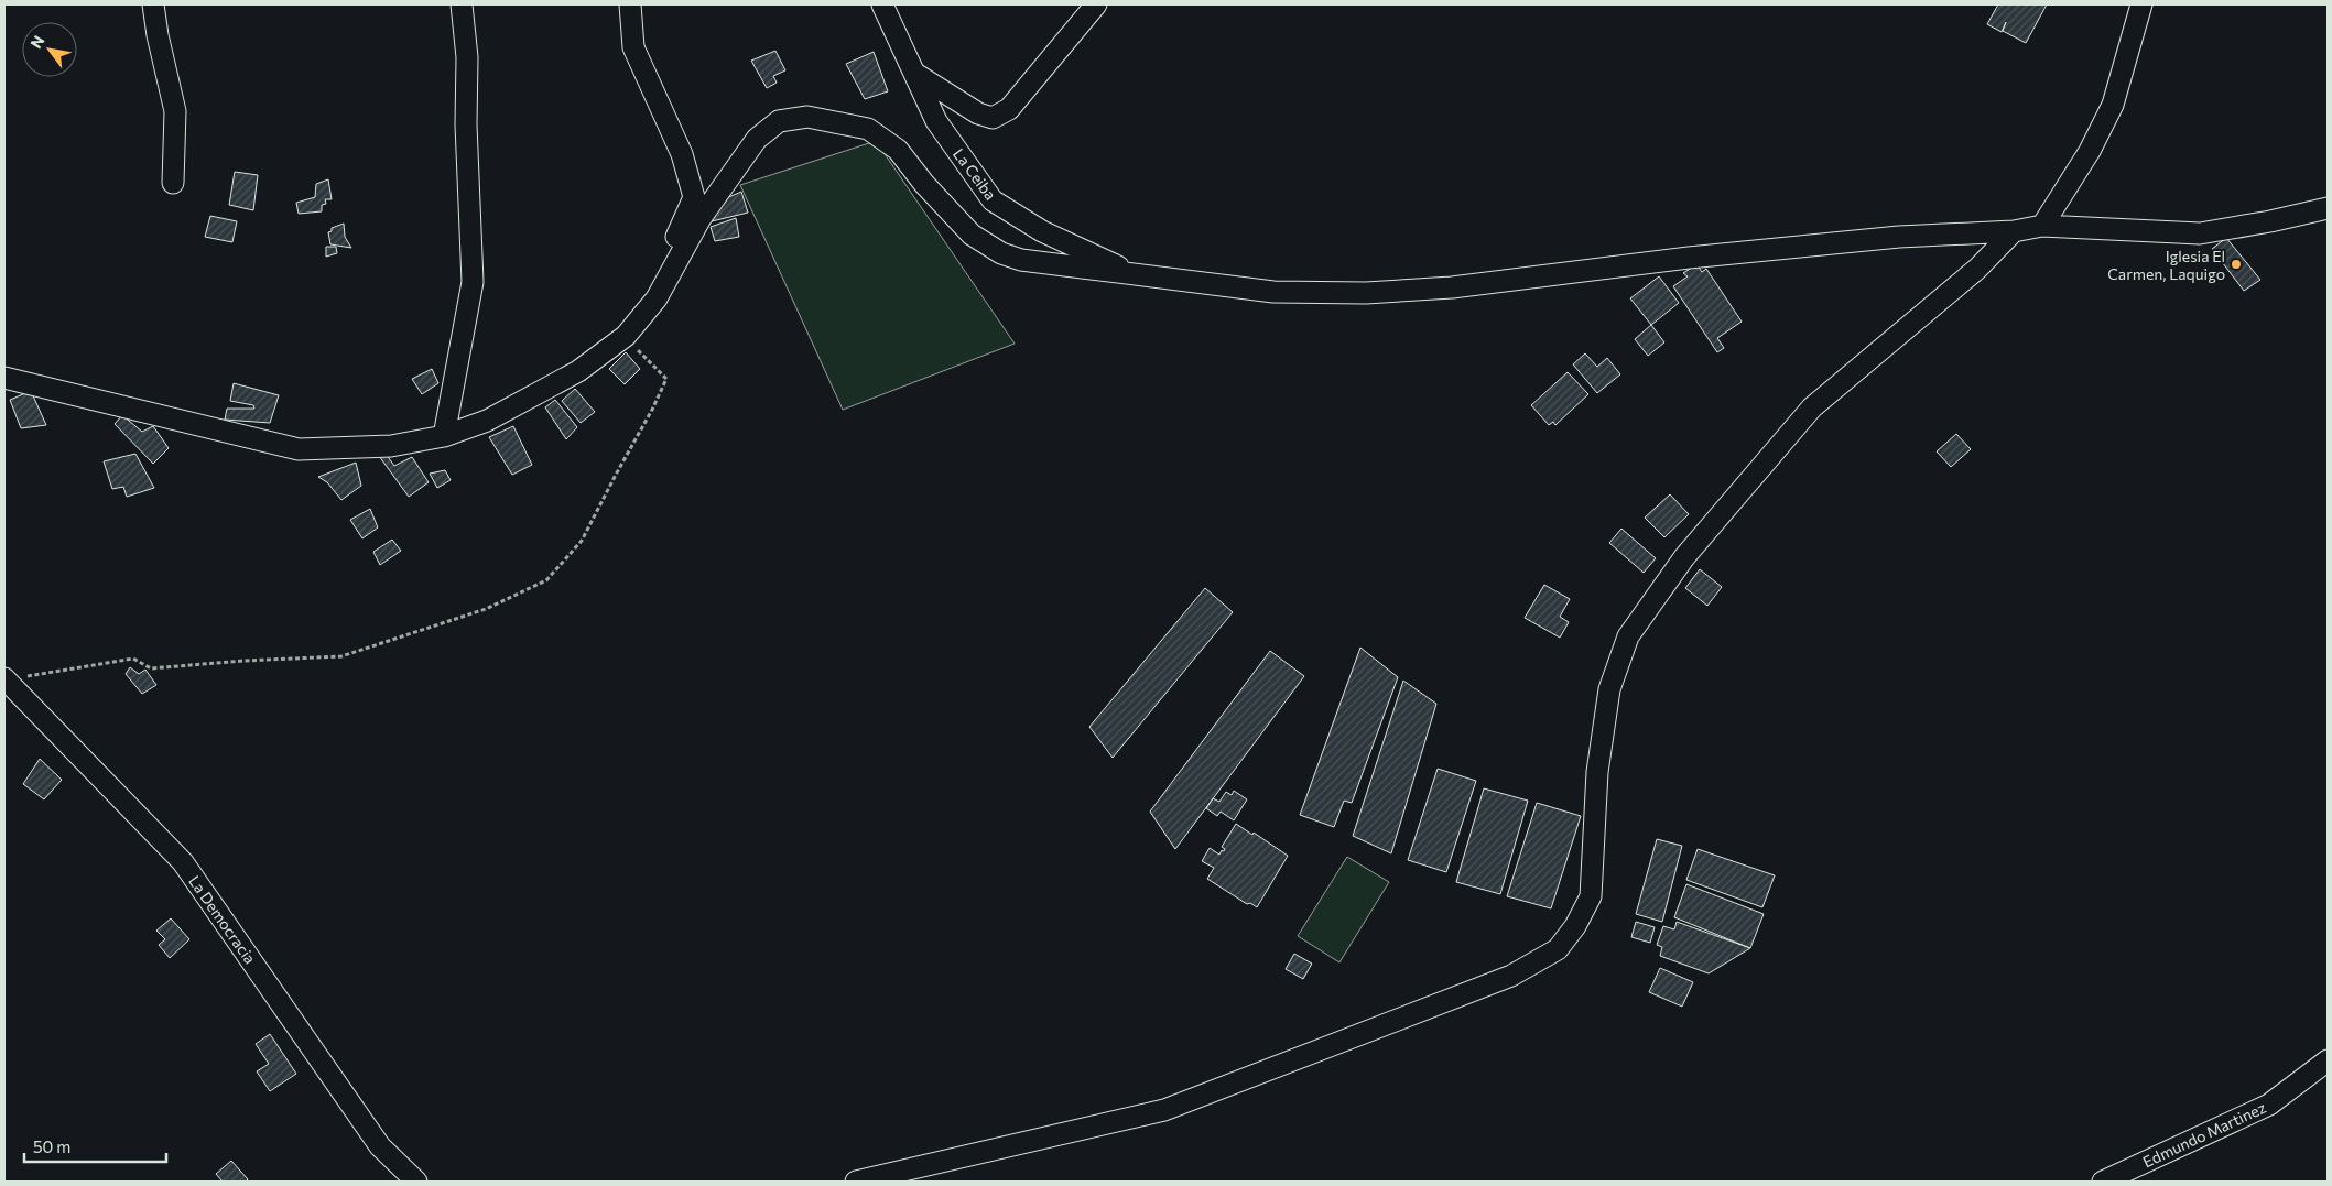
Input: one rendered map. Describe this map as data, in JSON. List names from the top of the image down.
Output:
{
  "streets": {
    "street": ["La Ceiba", "La Democracia", "Edmundo Martinez"]
  },
  "places": ["Iglesia El Carmen, Laquigo"],
  "scale_bar": "50 m",
  "north": "top left"
}
